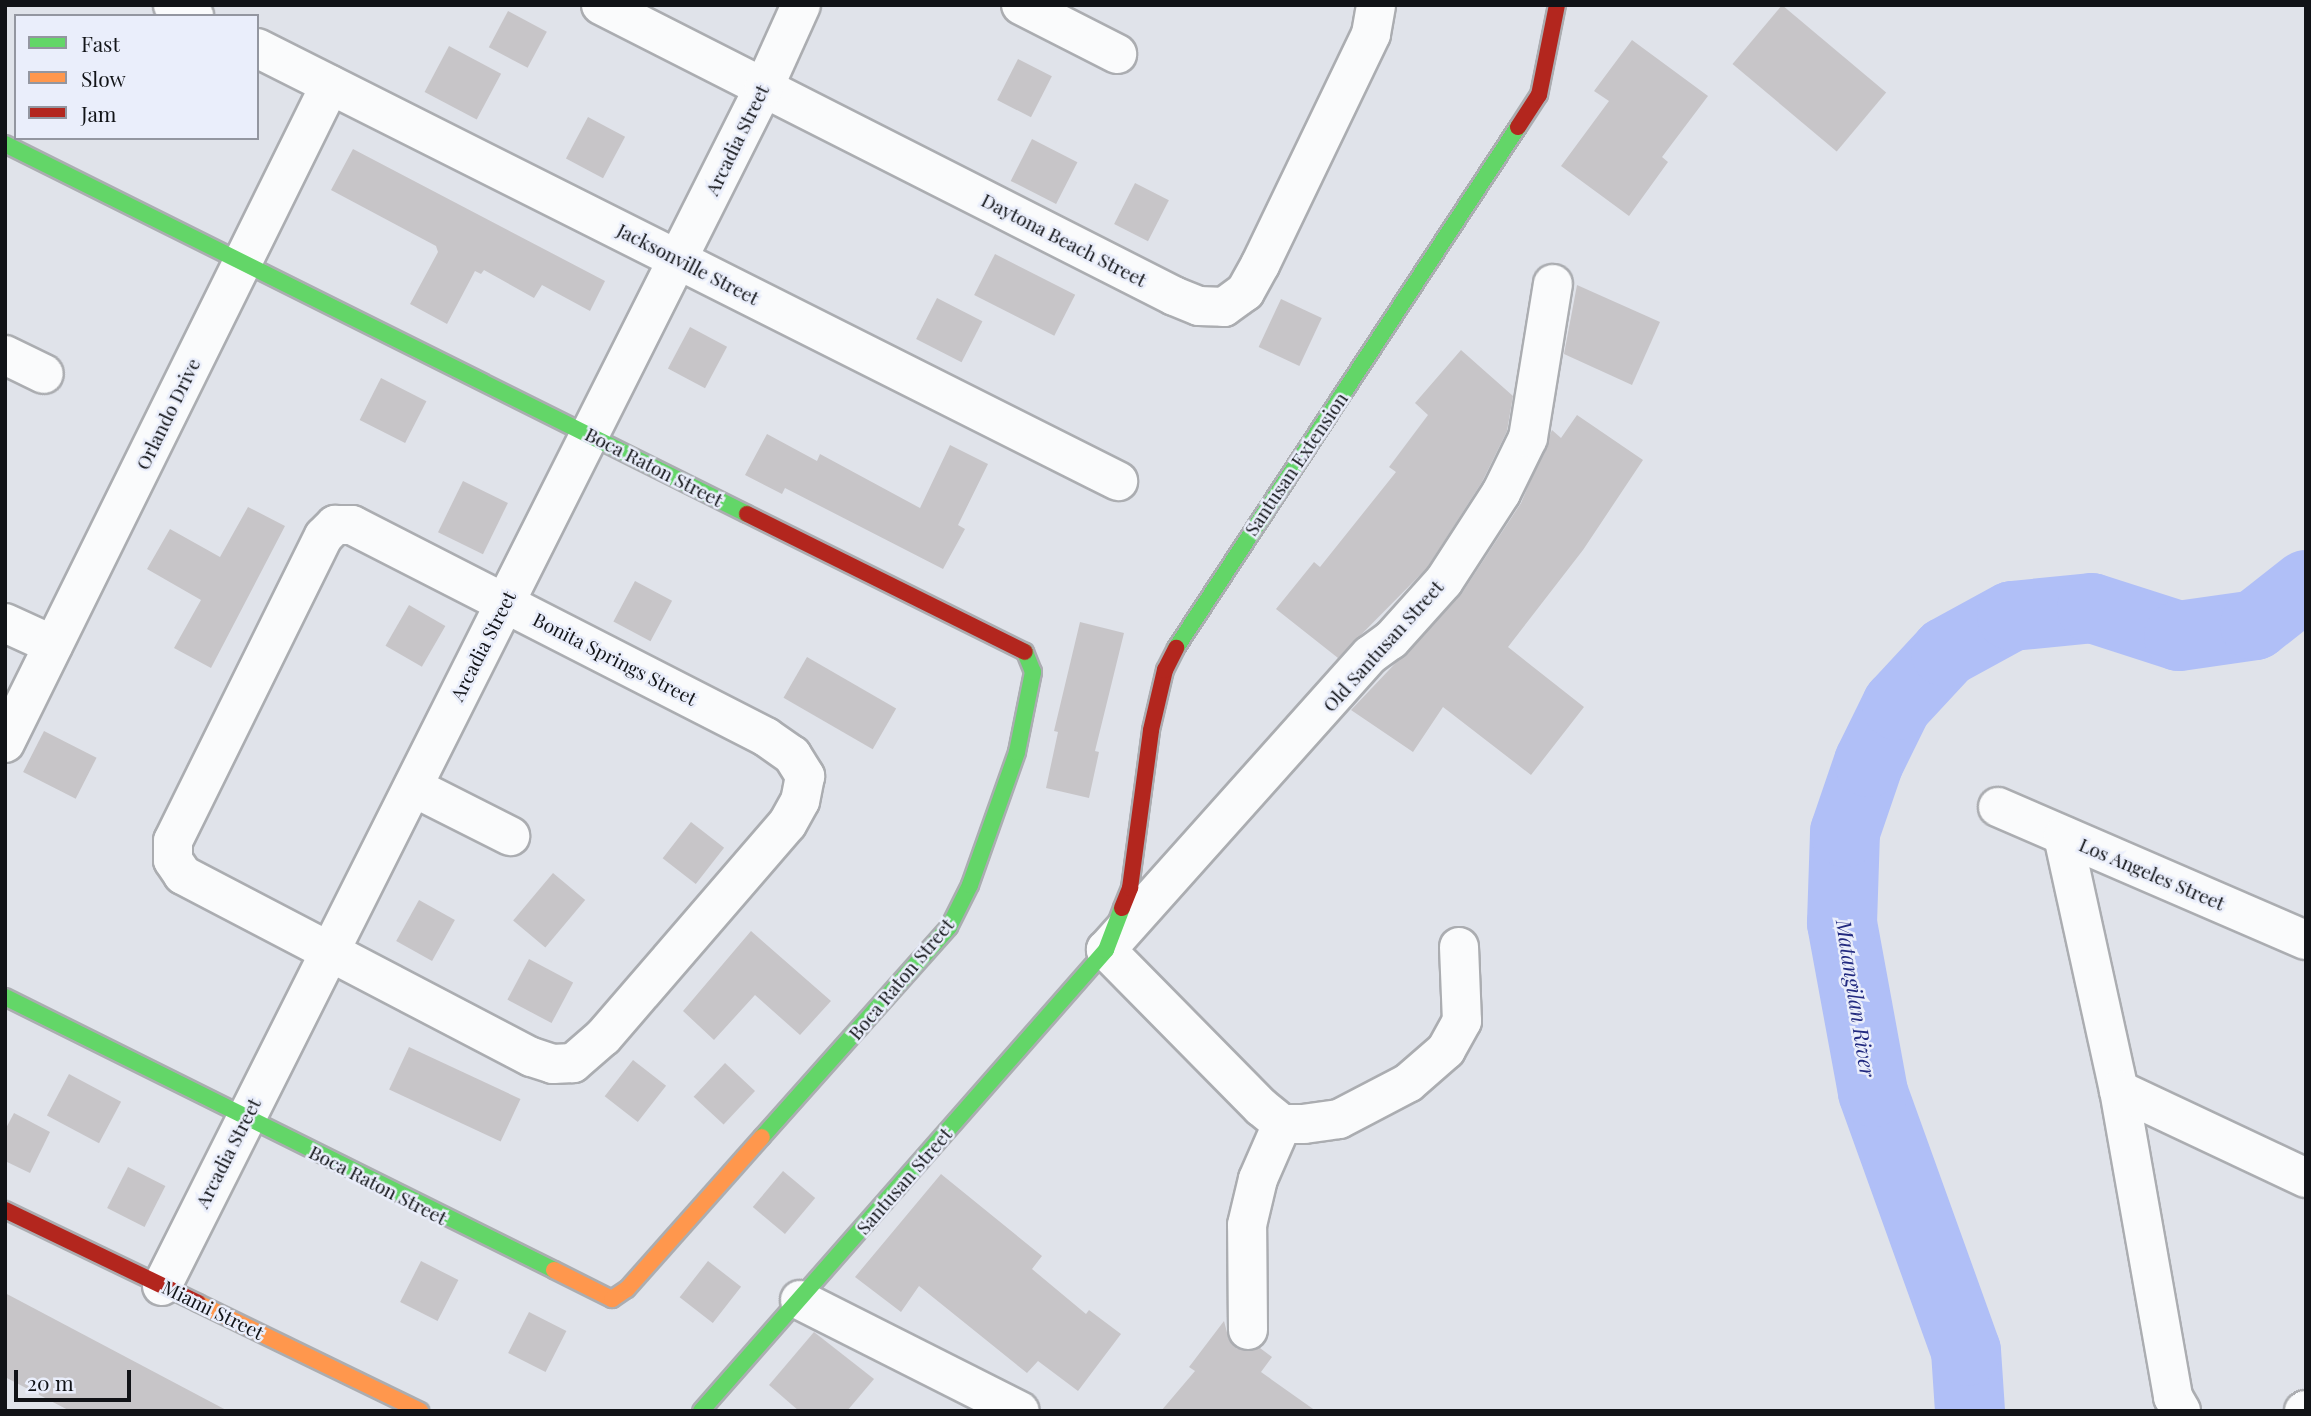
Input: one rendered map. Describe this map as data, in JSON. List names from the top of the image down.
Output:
{
  "streets": {
    "street": [
      "Arcadia Street",
      "Daytona Beach Street",
      "Jacksonville Street",
      "Orlando Drive",
      "Santusan Extension",
      "Boca Raton Street",
      "Old Santusan Street",
      "Bonita Springs Street",
      "Los Angeles Street",
      "Santusan Street",
      "Miami Street"
    ]
  },
  "crossings": [
    ["Arcadia Street", "Daytona Beach Street"],
    ["Arcadia Street", "Jacksonville Street"],
    ["Arcadia Street", "Boca Raton Street"],
    ["Arcadia Street", "Bonita Springs Street"],
    ["Arcadia Street", "Miami Street"],
    ["Jacksonville Street", "Orlando Drive"],
    ["Orlando Drive", "Boca Raton Street"],
    ["Santusan Extension", "Old Santusan Street"],
    ["Santusan Extension", "Santusan Street"],
    ["Old Santusan Street", "Santusan Street"]
  ],
  "water": ["Matangilan River"],
  "legend": ["Fast", "Slow", "Jam"],
  "scale_bar": "20 m"
}
